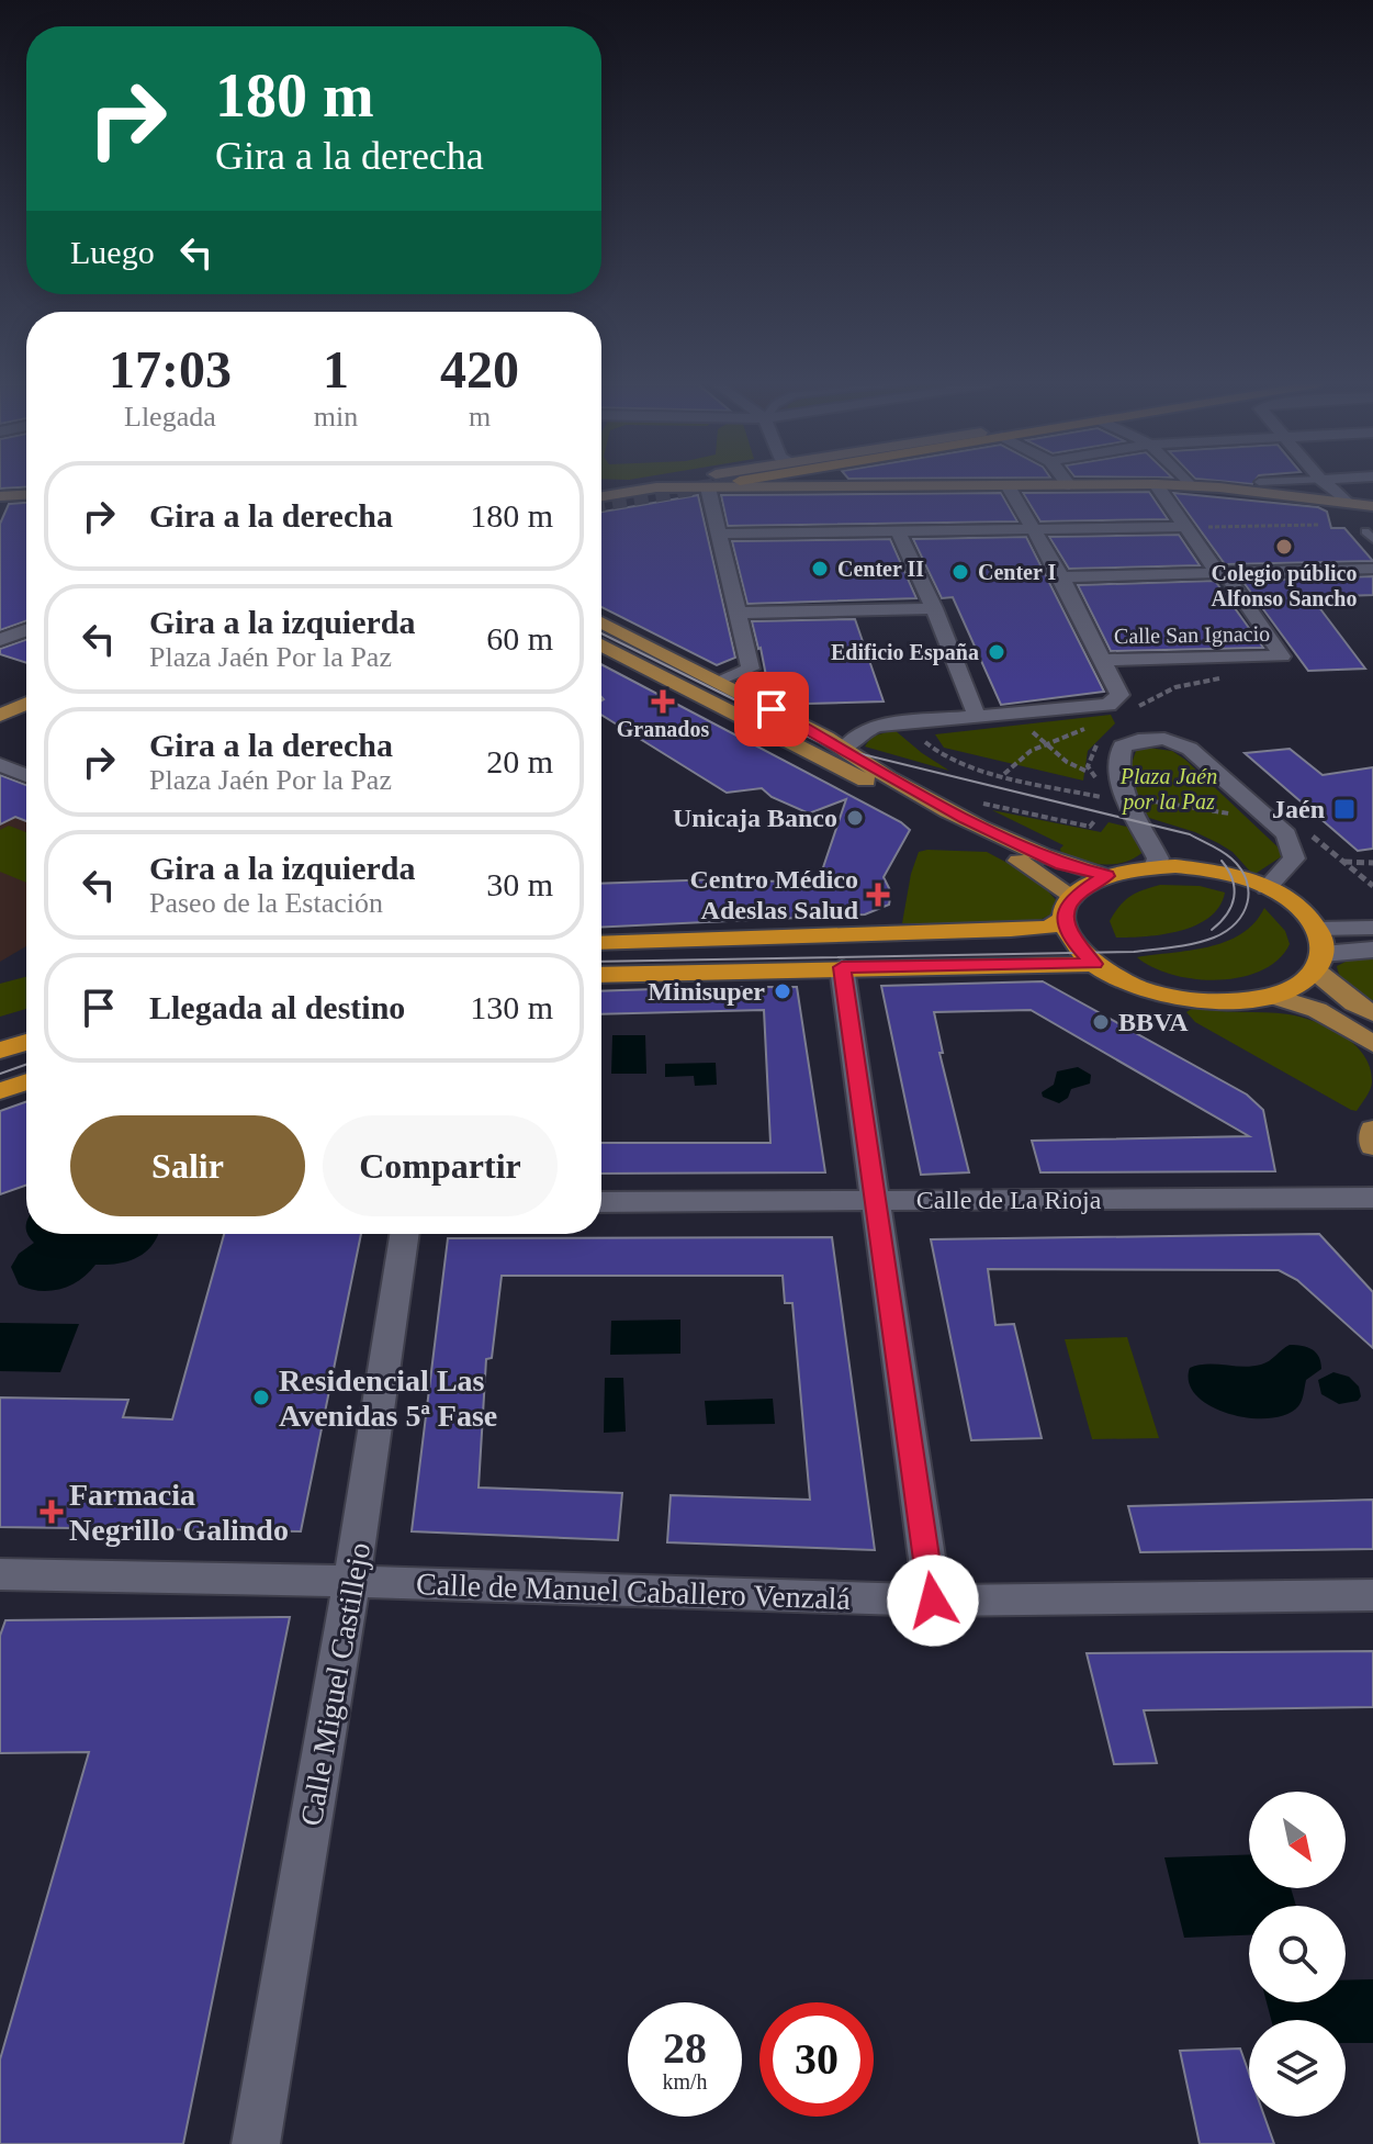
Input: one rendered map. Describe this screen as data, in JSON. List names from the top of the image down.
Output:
{
  "streets": {
    "street": [
      "Calle San Ignacio",
      "Calle de La Rioja",
      "Calle de Manuel Caballero Venzalá",
      "Calle Miguel Castillejo"
    ]
  },
  "crossings": [
    ["Calle de Manuel Caballero Venzalá", "Calle Miguel Castillejo"]
  ],
  "parks": ["Plaza Jaén por la Paz"],
  "places": {
    "other": [
      "Colegio público Alfonso Sancho",
      "Center II",
      "Center I",
      "Edificio España",
      "Unicaja Banco",
      "Minisuper",
      "BBVA",
      "Residencial Las Avenidas 5ª Fase"
    ],
    "health": ["Granados", "Centro Médico Adeslas Salud", "Farmacia Negrillo Galindo"],
    "transit": ["Jaén"]
  },
  "north": "bottom right",
  "page": {
    "turn": ["180 m", "Gira a la derecha"],
    "then": "Luego",
    "eta": [
      "17:03",
      "Llegada",
      "1",
      "min",
      "420",
      "m"
    ],
    "list": [
      {
        "name": "Gira a la derecha",
        "value": "180 m"
      },
      {
        "name": "Gira a la izquierda",
        "note": "Plaza Jaén Por la Paz",
        "value": "60 m"
      },
      {
        "name": "Gira a la derecha",
        "note": "Plaza Jaén Por la Paz",
        "value": "20 m"
      },
      {
        "name": "Gira a la izquierda",
        "note": "Paseo de la Estación",
        "value": "30 m"
      },
      {
        "name": "Llegada al destino",
        "value": "130 m"
      }
    ],
    "buttons": ["Salir", "Compartir"],
    "speed": "28 km/h",
    "limit": "30"
  }
}
